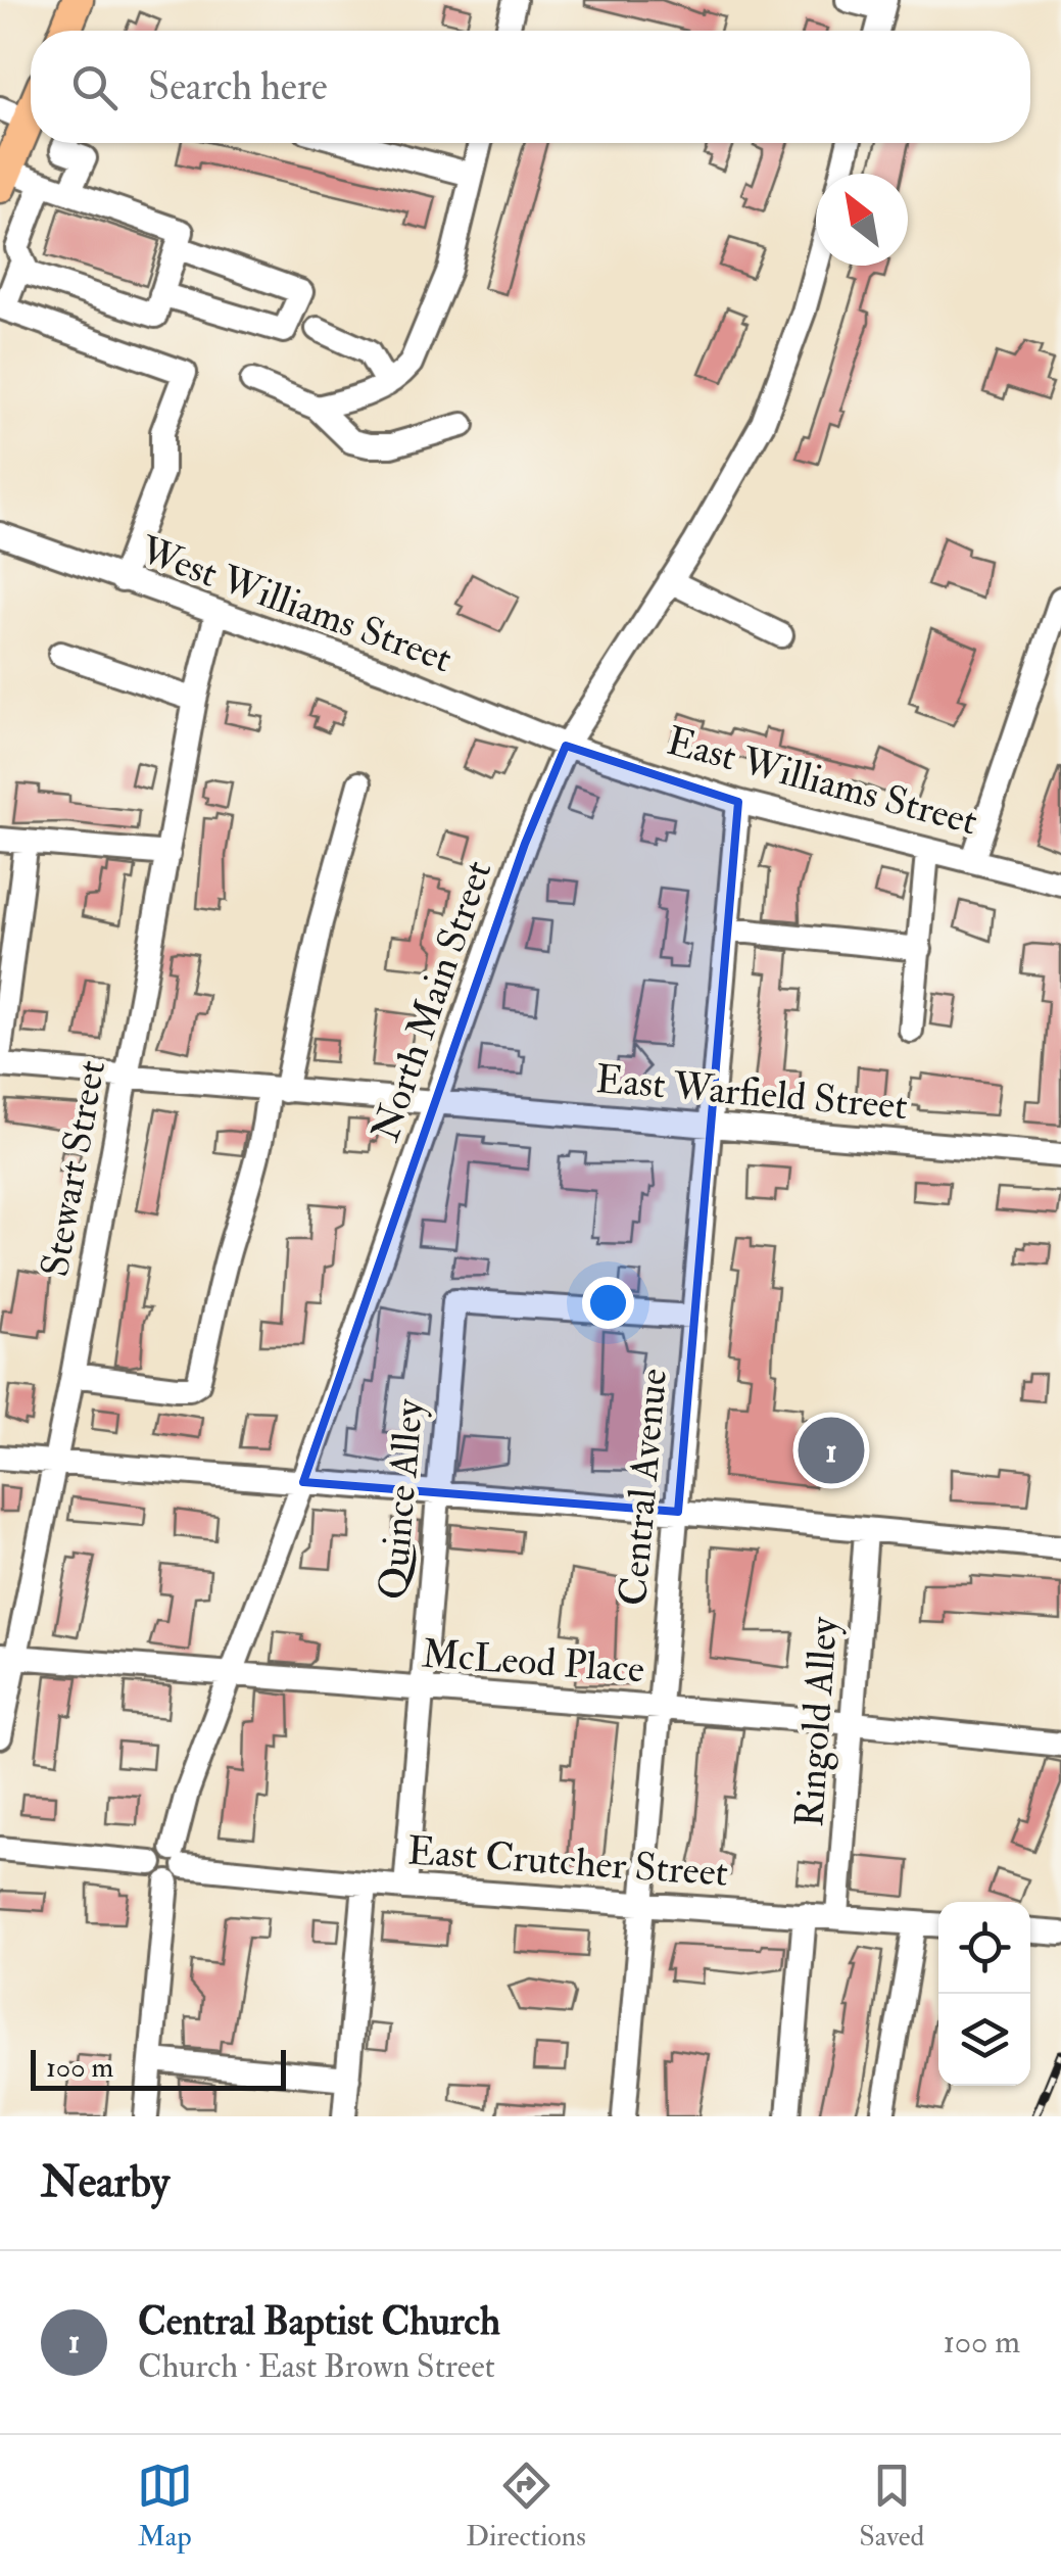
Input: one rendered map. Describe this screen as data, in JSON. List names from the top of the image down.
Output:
{
  "streets": {
    "street": [
      "West Williams Street",
      "East Williams Street",
      "North Main Street",
      "East Warfield Street",
      "Stewart Street",
      "Central Avenue",
      "Quince Alley",
      "McLeod Place",
      "Ringold Alley",
      "East Crutcher Street"
    ]
  },
  "crossings": [
    ["West Williams Street", "East Williams Street"],
    ["West Williams Street", "North Main Street"],
    ["West Williams Street", "Stewart Street"],
    ["East Williams Street", "North Main Street"],
    ["East Williams Street", "Central Avenue"],
    ["North Main Street", "East Warfield Street"],
    ["North Main Street", "McLeod Place"],
    ["North Main Street", "East Crutcher Street"],
    ["East Warfield Street", "Stewart Street"],
    ["East Warfield Street", "Central Avenue"],
    ["Stewart Street", "McLeod Place"],
    ["Central Avenue", "Quince Alley"],
    ["Central Avenue", "McLeod Place"],
    ["Central Avenue", "East Crutcher Street"],
    ["Quince Alley", "McLeod Place"],
    ["Quince Alley", "East Crutcher Street"],
    ["McLeod Place", "Ringold Alley"],
    ["Ringold Alley", "East Crutcher Street"]
  ],
  "scale_bar": "100 m",
  "north": "top left",
  "page": {
    "search": "Search here",
    "pins": "1",
    "scale": "100 m",
    "heading": "Nearby",
    "list": [
      {
        "mark": "1",
        "name": "Central Baptist Church",
        "note": "Church · East Brown Street",
        "value": "100 m"
      }
    ],
    "nav": ["Map", "Directions", "Saved"]
  }
}
